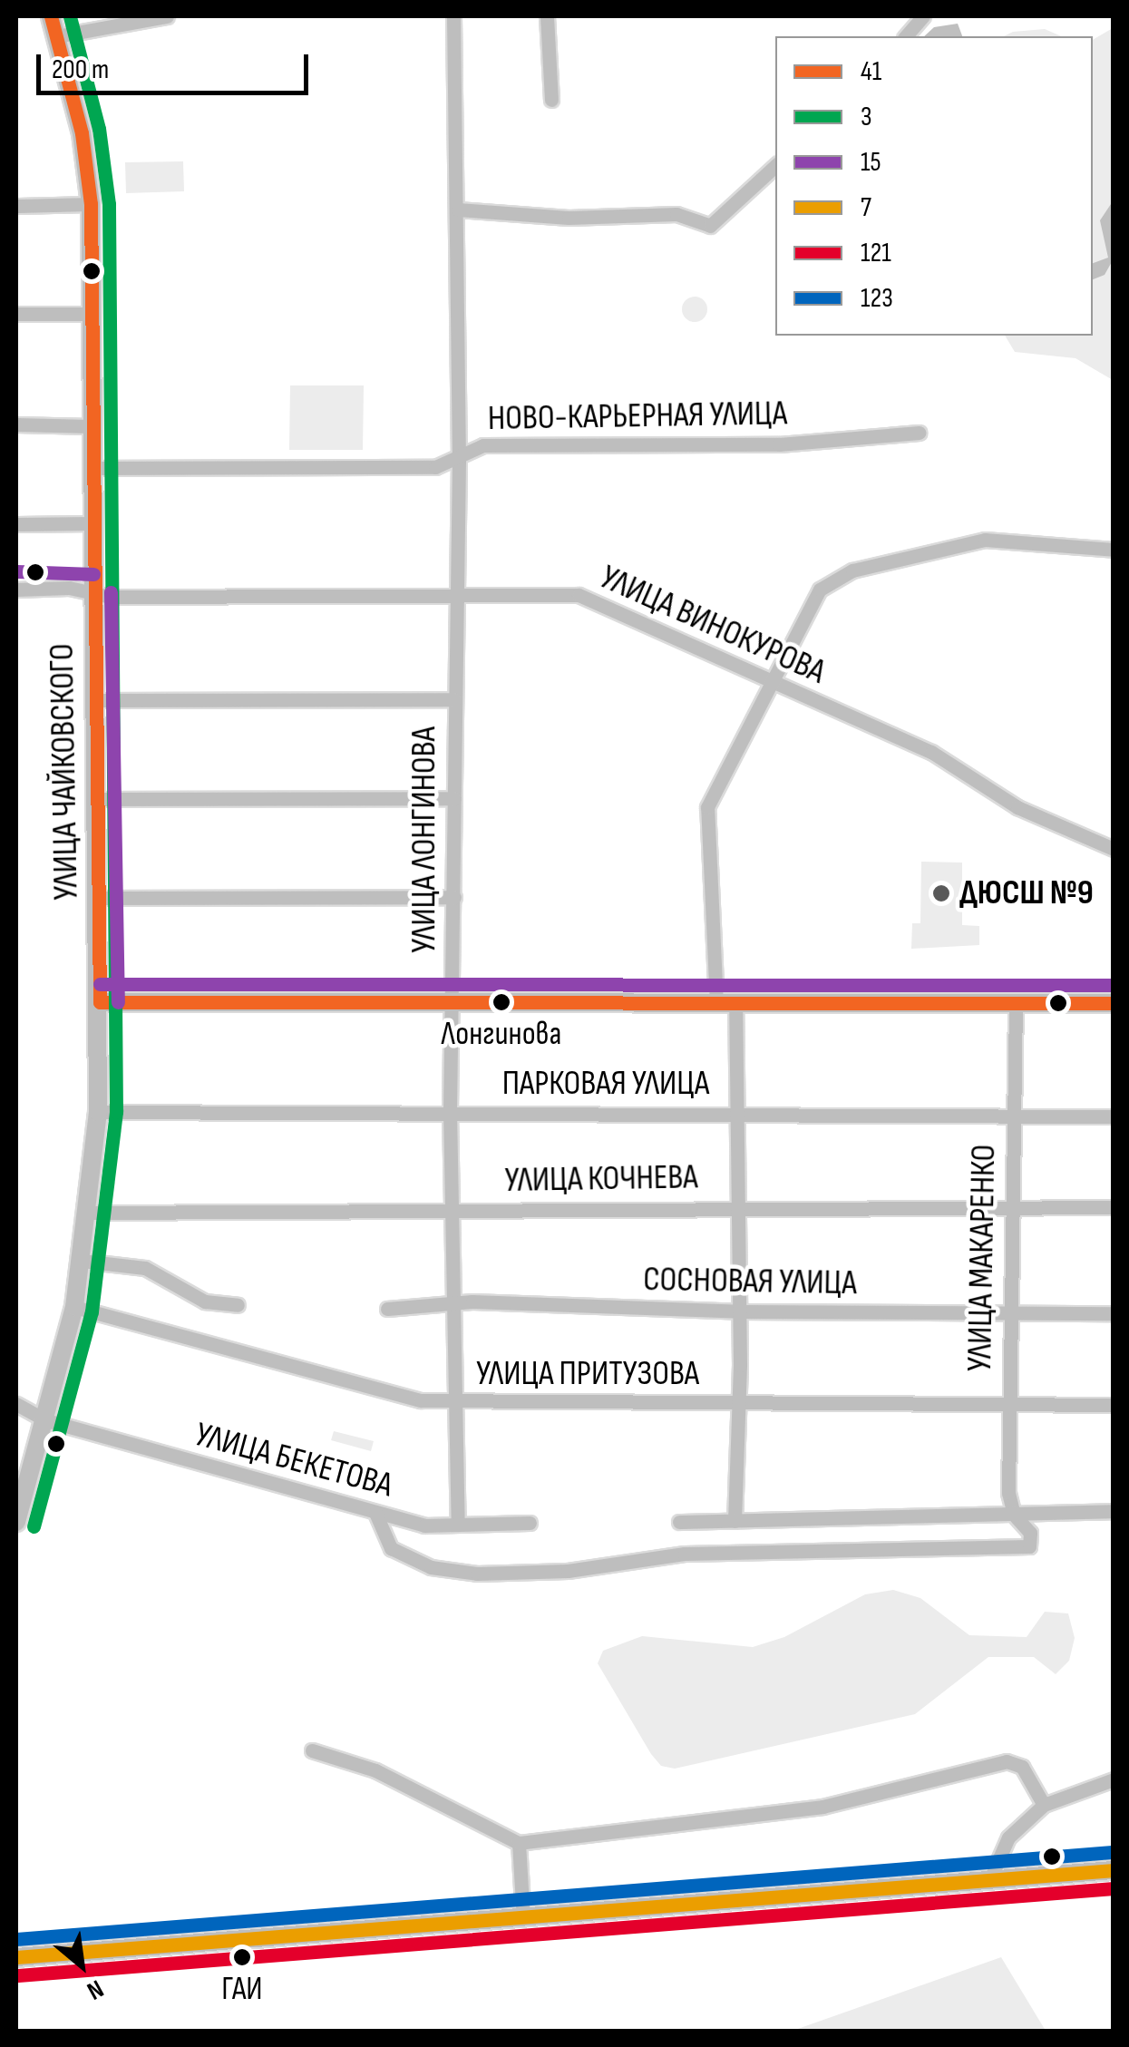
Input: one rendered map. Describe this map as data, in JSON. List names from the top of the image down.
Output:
{
  "streets": {
    "main road": ["УЛИЦА ЧАЙКОВСКОГО"],
    "street": [
      "НОВО-КАРЬЕРНАЯ УЛИЦА",
      "УЛИЦА ВИНОКУРОВА",
      "УЛИЦА ЛОНГИНОВА",
      "ПАРКОВАЯ УЛИЦА",
      "УЛИЦА КОЧНЕВА",
      "УЛИЦА МАКАРЕНКО",
      "СОСНОВАЯ УЛИЦА",
      "УЛИЦА ПРИТУЗОВА",
      "УЛИЦА БЕКЕТОВА"
    ]
  },
  "crossings": [
    ["НОВО-КАРЬЕРНАЯ УЛИЦА", "УЛИЦА ЧАЙКОВСКОГО"],
    ["НОВО-КАРЬЕРНАЯ УЛИЦА", "УЛИЦА ЛОНГИНОВА"],
    ["УЛИЦА ВИНОКУРОВА", "УЛИЦА ЧАЙКОВСКОГО"],
    ["УЛИЦА ВИНОКУРОВА", "УЛИЦА ЛОНГИНОВА"],
    ["УЛИЦА ЧАЙКОВСКОГО", "ПАРКОВАЯ УЛИЦА"],
    ["УЛИЦА ЧАЙКОВСКОГО", "УЛИЦА КОЧНЕВА"],
    ["УЛИЦА ЧАЙКОВСКОГО", "УЛИЦА ПРИТУЗОВА"],
    ["УЛИЦА ЧАЙКОВСКОГО", "УЛИЦА БЕКЕТОВА"],
    ["УЛИЦА ЛОНГИНОВА", "ПАРКОВАЯ УЛИЦА"],
    ["УЛИЦА ЛОНГИНОВА", "УЛИЦА КОЧНЕВА"],
    ["УЛИЦА ЛОНГИНОВА", "СОСНОВАЯ УЛИЦА"],
    ["УЛИЦА ЛОНГИНОВА", "УЛИЦА ПРИТУЗОВА"],
    ["УЛИЦА ЛОНГИНОВА", "УЛИЦА БЕКЕТОВА"],
    ["ПАРКОВАЯ УЛИЦА", "УЛИЦА МАКАРЕНКО"],
    ["УЛИЦА КОЧНЕВА", "УЛИЦА МАКАРЕНКО"],
    ["УЛИЦА МАКАРЕНКО", "СОСНОВАЯ УЛИЦА"],
    ["УЛИЦА МАКАРЕНКО", "УЛИЦА ПРИТУЗОВА"],
    ["УЛИЦА МАКАРЕНКО", "УЛИЦА БЕКЕТОВА"]
  ],
  "places": ["ДЮСШ №9", "Лонгинова", "ГАИ"],
  "lines": [
    "transit line 41",
    "transit line 3",
    "transit line 15",
    "transit line 123",
    "transit line 7",
    "transit line 121"
  ],
  "legend": [
    "41",
    "3",
    "15",
    "7",
    "121",
    "123"
  ],
  "scale_bar": "200 m",
  "north": "bottom right"
}
